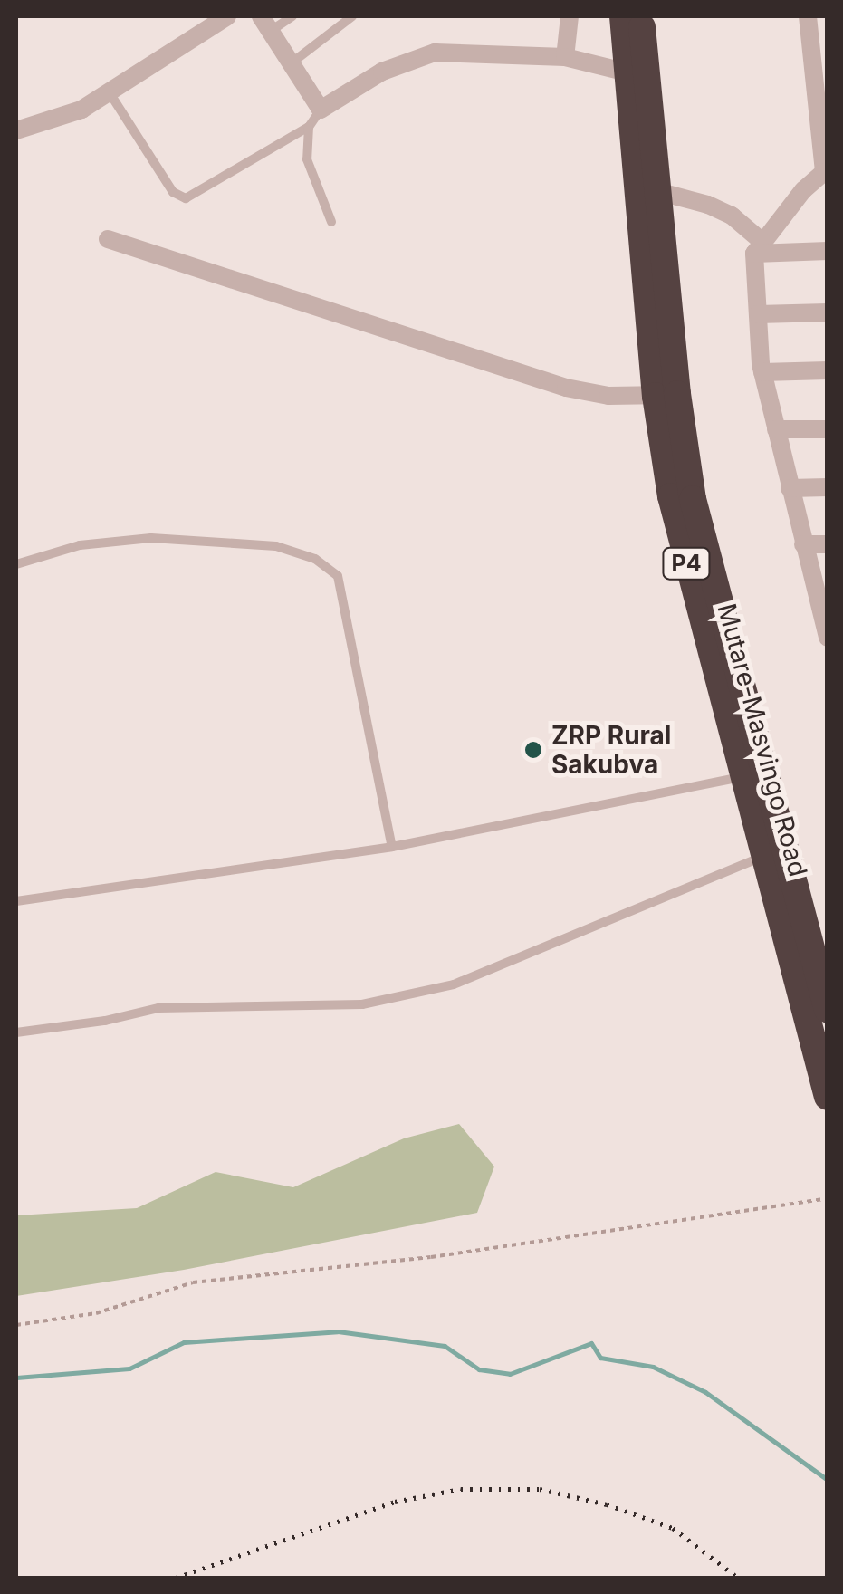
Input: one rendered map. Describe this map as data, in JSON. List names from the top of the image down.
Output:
{
  "streets": {
    "highway": ["P4", "Mutare-Masvingo Road"]
  },
  "places": ["ZRP Rural Sakubva"]
}
